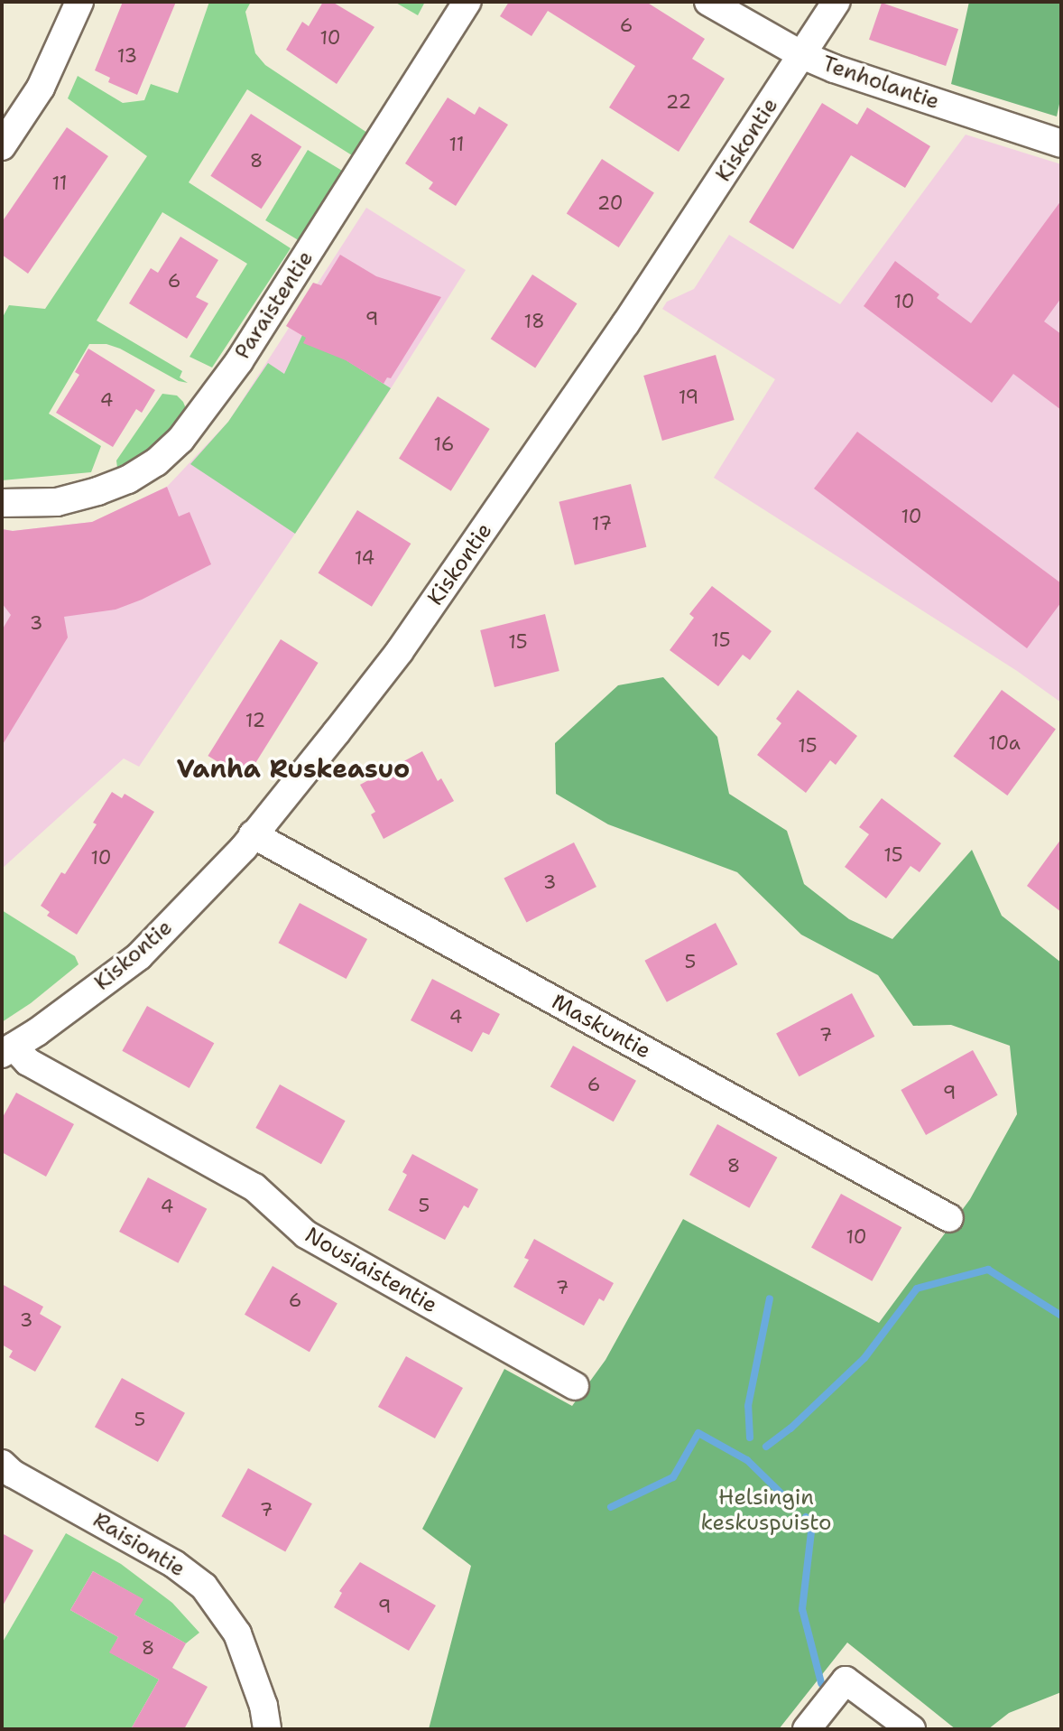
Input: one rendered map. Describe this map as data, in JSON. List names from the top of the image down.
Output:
{
  "streets": {
    "street": [
      "Tenholantie",
      "Kiskontie",
      "Paraistentie",
      "Maskuntie",
      "Nousiaistentie",
      "Raisiontie"
    ]
  },
  "crossings": [
    ["Tenholantie", "Kiskontie"],
    ["Kiskontie", "Maskuntie"],
    ["Kiskontie", "Nousiaistentie"]
  ],
  "districts": ["Vanha Ruskeasuo"],
  "parks": ["Helsingin keskuspuisto"],
  "house_numbers": [
    "6",
    "10",
    "13",
    "22",
    "11",
    "8",
    "11",
    "20",
    "6",
    "10",
    "9",
    "18",
    "19",
    "4",
    "16",
    "10",
    "17",
    "14",
    "3",
    "15",
    "15",
    "12",
    "10a",
    "15",
    "15",
    "10",
    "3",
    "5",
    "4",
    "7",
    "6",
    "9",
    "8",
    "5",
    "4",
    "10",
    "7",
    "6",
    "3",
    "5",
    "7",
    "9",
    "8"
  ]
}
